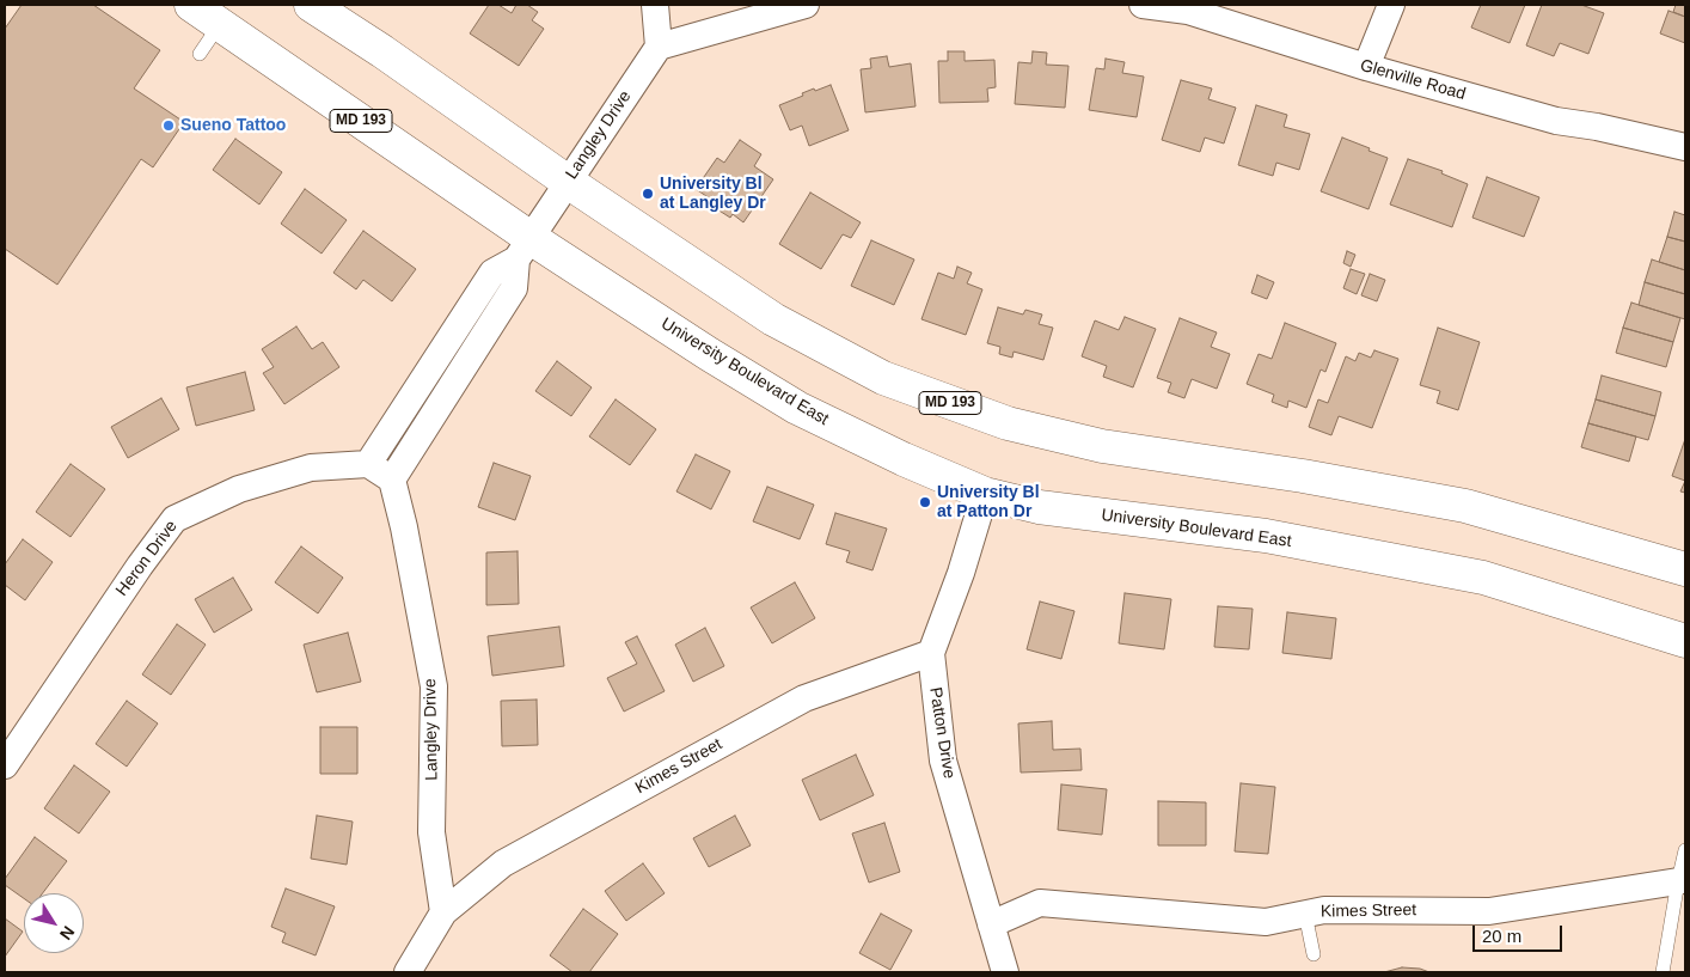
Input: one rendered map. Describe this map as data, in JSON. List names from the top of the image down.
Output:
{
  "streets": {
    "main road": ["MD 193", "University Boulevard East"],
    "street": [
      "Glenville Road",
      "Langley Drive",
      "Heron Drive",
      "Patton Drive",
      "Kimes Street"
    ]
  },
  "crossings": [
    ["MD 193", "Langley Drive"],
    ["Langley Drive", "University Boulevard East"],
    ["Langley Drive", "Heron Drive"],
    ["Langley Drive", "Kimes Street"],
    ["University Boulevard East", "Patton Drive"],
    ["Patton Drive", "Kimes Street"]
  ],
  "places": ["Sueno Tattoo", "University Bl at Langley Dr", "University Bl at Patton Dr"],
  "scale_bar": "20 m",
  "north": "bottom right"
}
